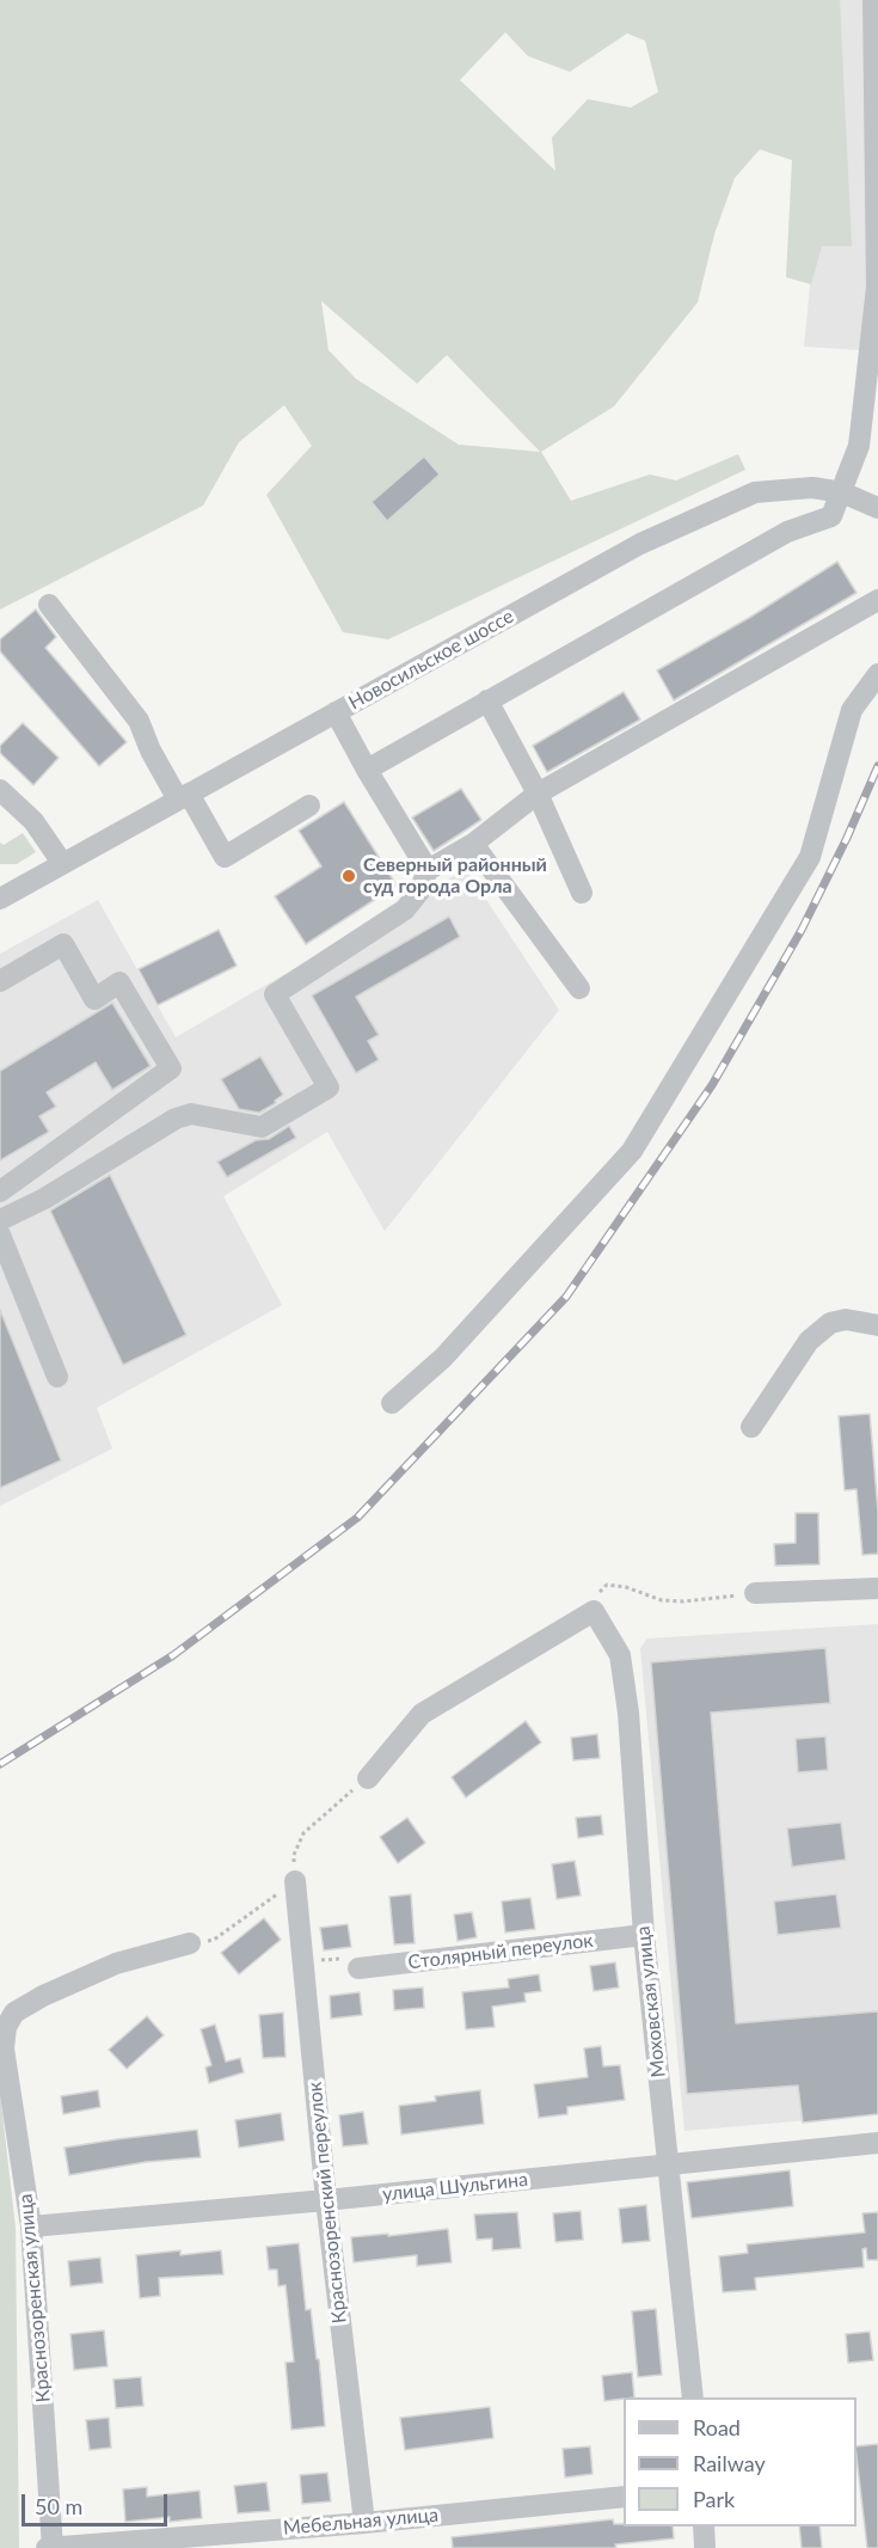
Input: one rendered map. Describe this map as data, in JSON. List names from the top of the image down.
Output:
{
  "streets": {
    "street": [
      "Новосильское шоссе",
      "Столярный переулок",
      "Моховская улица",
      "улица Шульгина",
      "Краснозоренский переулок",
      "Краснозоренская улица",
      "Мебельная улица"
    ]
  },
  "crossings": [
    ["Столярный переулок", "Моховская улица"],
    ["Моховская улица", "улица Шульгина"],
    ["улица Шульгина", "Краснозоренский переулок"],
    ["улица Шульгина", "Краснозоренская улица"],
    ["Краснозоренский переулок", "Мебельная улица"],
    ["Краснозоренская улица", "Мебельная улица"]
  ],
  "places": ["Северный районный суд города Орла"],
  "legend": ["Road", "Railway", "Park"],
  "scale_bar": "50 m"
}
